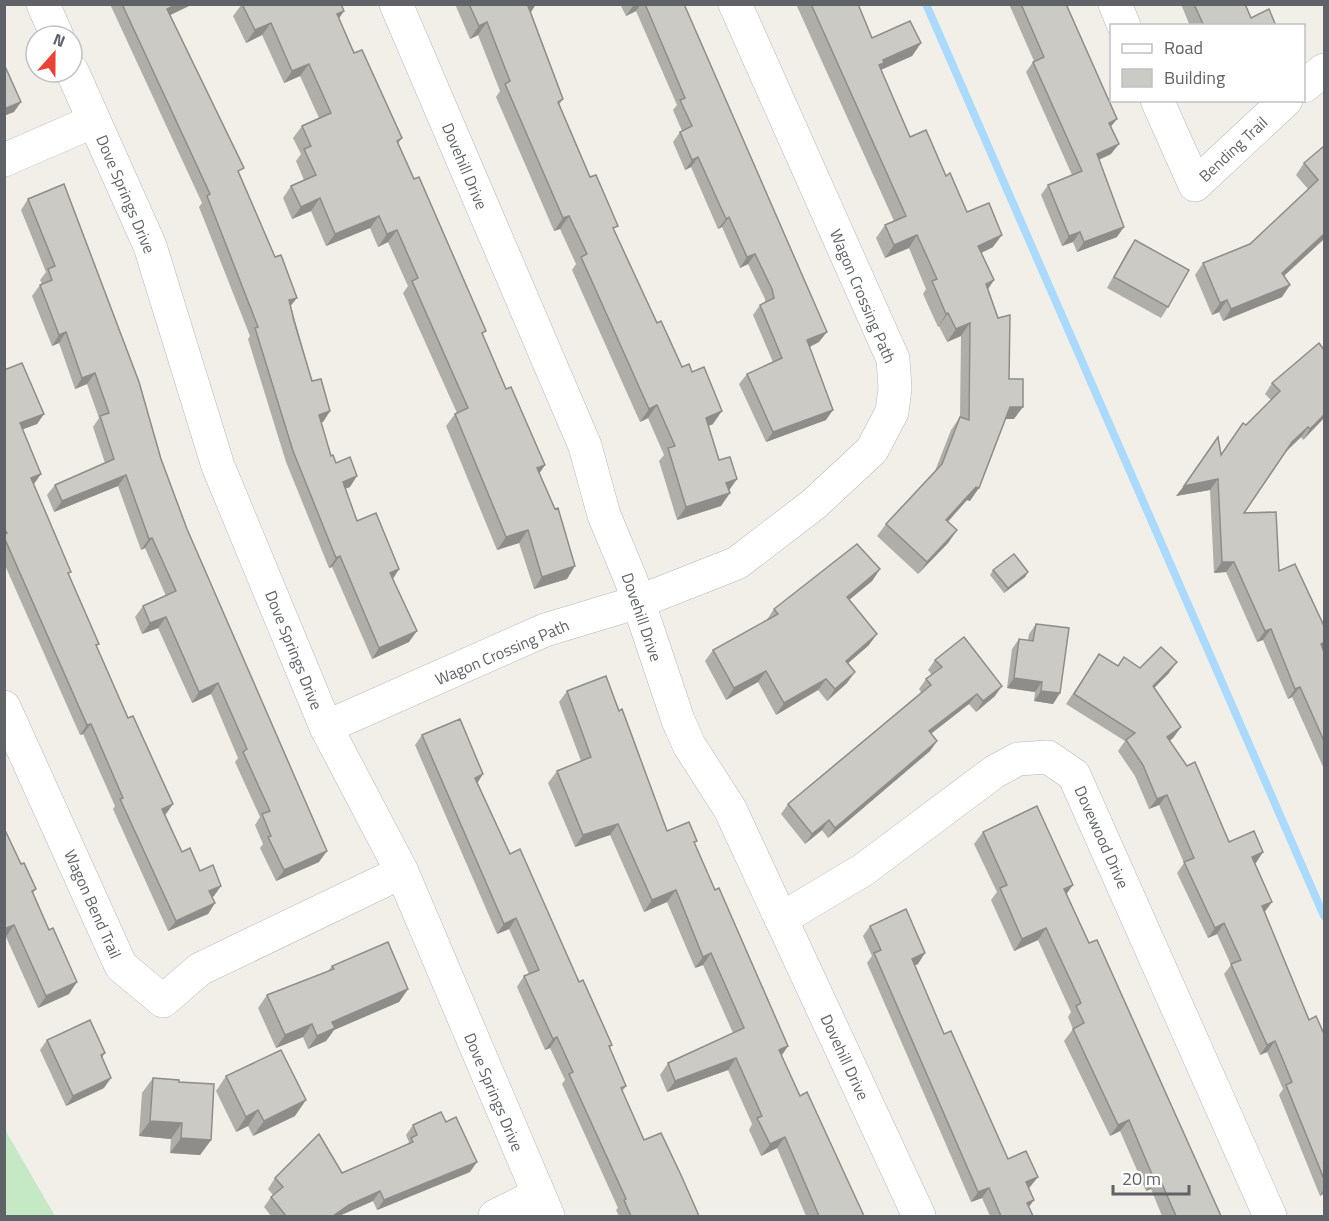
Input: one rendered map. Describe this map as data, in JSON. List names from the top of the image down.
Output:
{
  "streets": {
    "street": [
      "Bending Trail",
      "Dovehill Drive",
      "Dove Springs Drive",
      "Wagon Crossing Path",
      "Dovewood Drive",
      "Wagon Bend Trail"
    ]
  },
  "crossings": [
    ["Dovehill Drive", "Wagon Crossing Path"],
    ["Dovehill Drive", "Dovewood Drive"],
    ["Dove Springs Drive", "Wagon Crossing Path"],
    ["Dove Springs Drive", "Wagon Bend Trail"]
  ],
  "legend": ["Road", "Building"],
  "scale_bar": "20 m",
  "north": "top"
}
